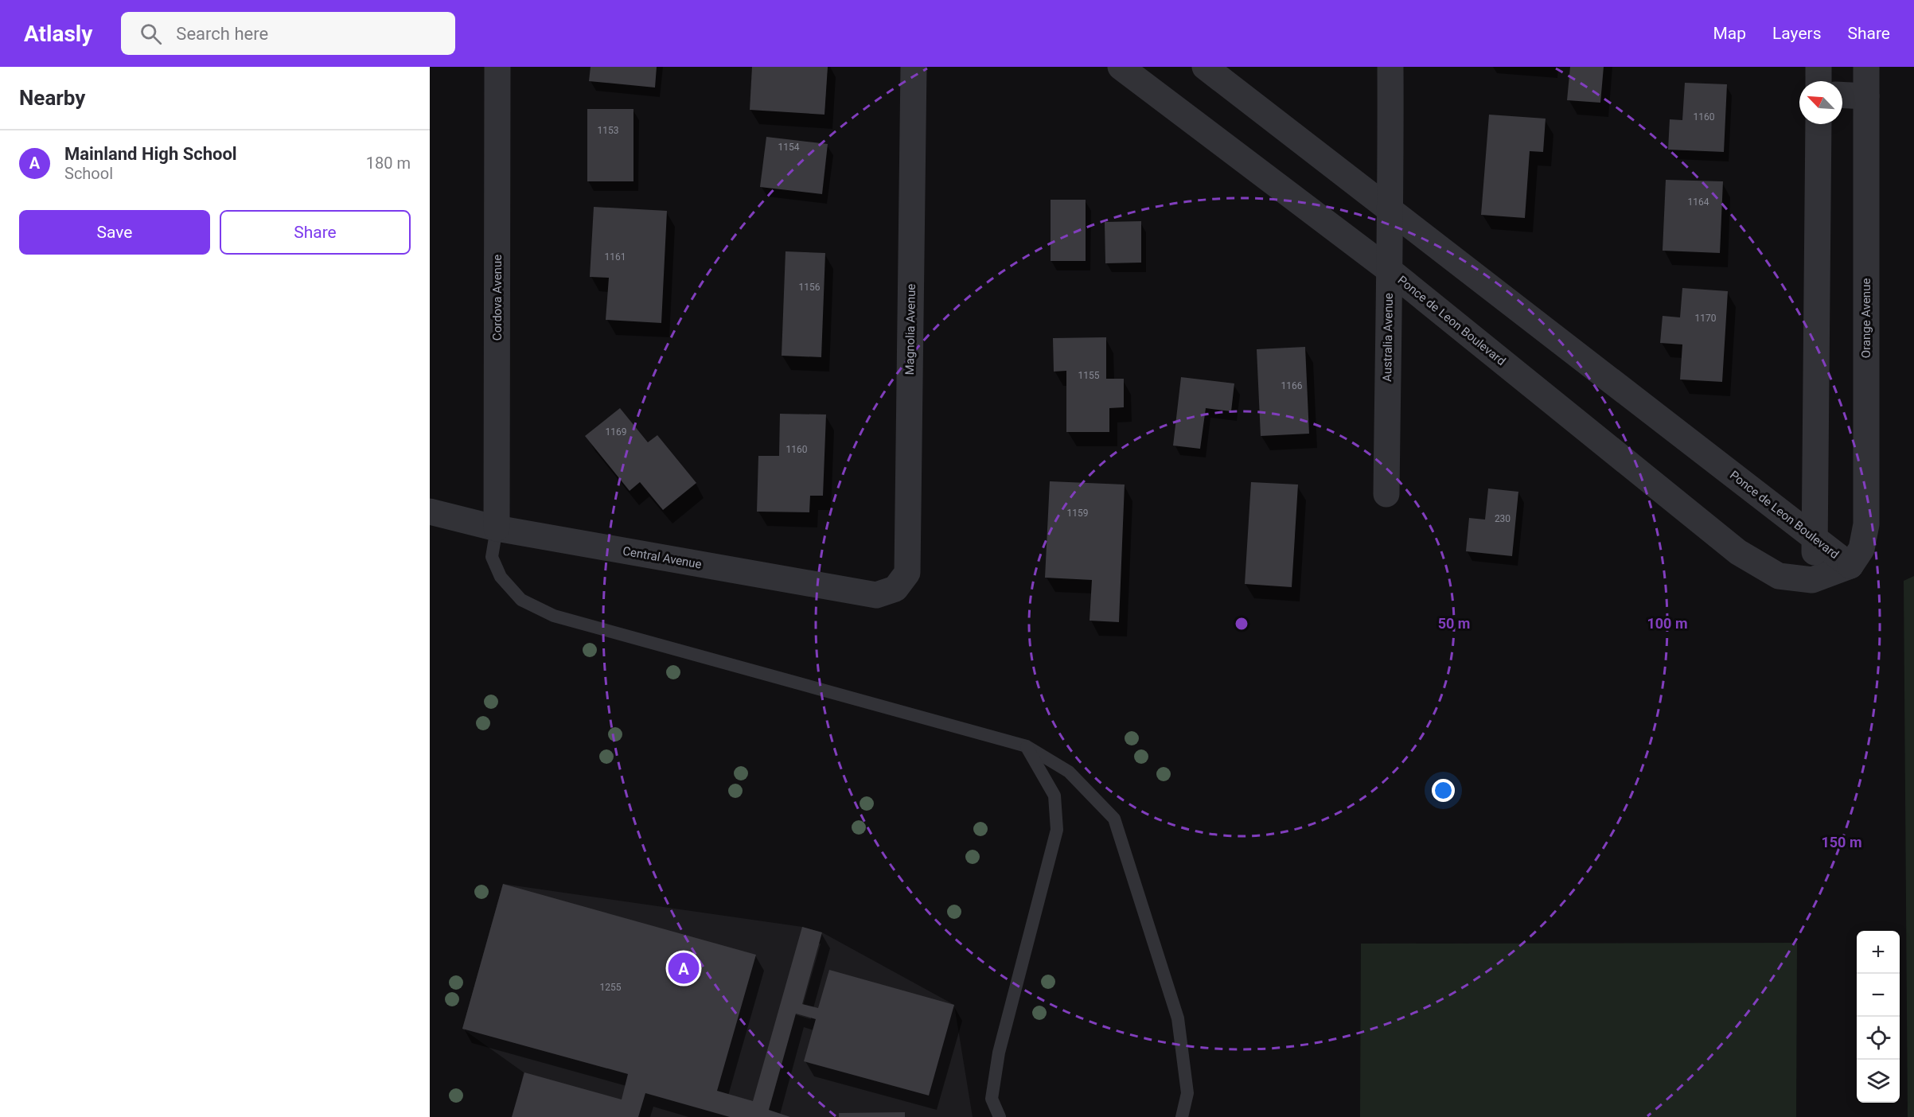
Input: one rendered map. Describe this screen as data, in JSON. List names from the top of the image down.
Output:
{
  "streets": {
    "street": [
      "Cordova Avenue",
      "Orange Avenue",
      "Ponce de Leon Boulevard",
      "Magnolia Avenue",
      "Australia Avenue",
      "Central Avenue"
    ]
  },
  "crossings": [
    ["Cordova Avenue", "Central Avenue"],
    ["Orange Avenue", "Ponce de Leon Boulevard"],
    ["Ponce de Leon Boulevard", "Australia Avenue"],
    ["Magnolia Avenue", "Central Avenue"]
  ],
  "house_numbers": [
    "1160",
    "1153",
    "1154",
    "1164",
    "1161",
    "1156",
    "1170",
    "1155",
    "1166",
    "1169",
    "1160",
    "1159",
    "230",
    "1255"
  ],
  "north": "top left",
  "page": {
    "header": "Atlasly",
    "search": "Search here",
    "nav": ["Map", "Layers", "Share"],
    "heading": "Nearby",
    "list": [
      {
        "mark": "A",
        "name": "Mainland High School",
        "note": "School",
        "value": "180 m"
      }
    ],
    "buttons": ["Save", "Share"],
    "map_buttons": ["+", "−"],
    "pins": "A"
  },
  "rings": ["50 m", "100 m", "150 m"]
}
